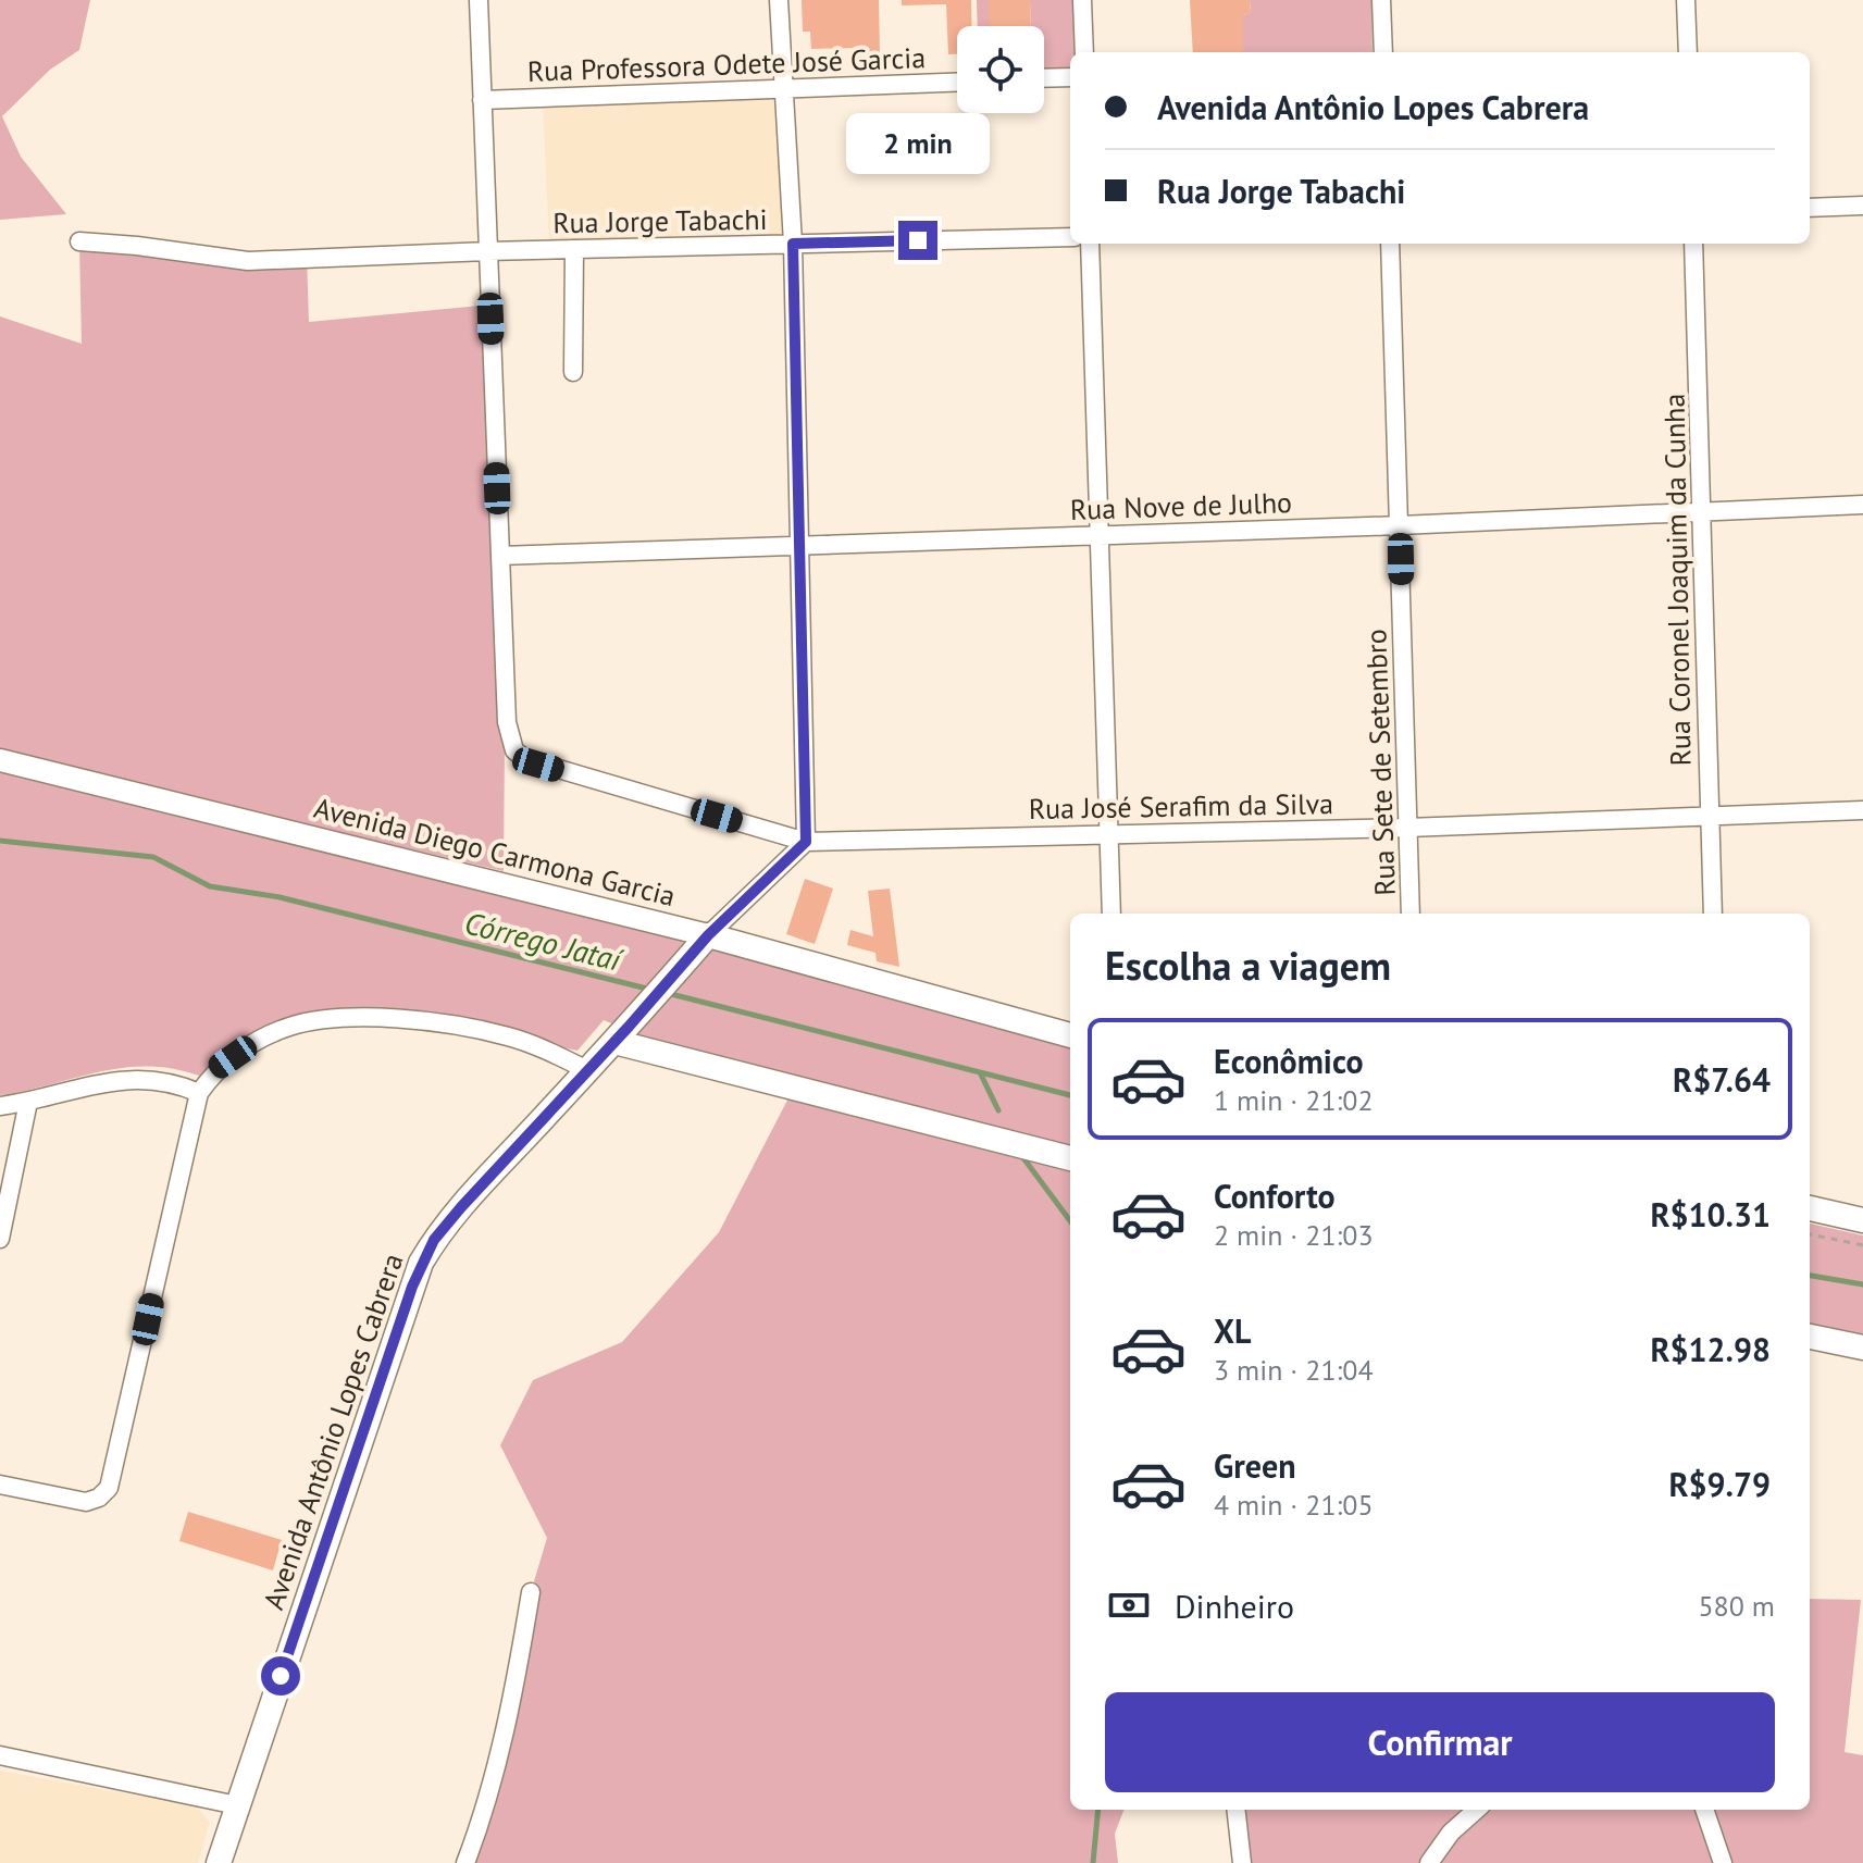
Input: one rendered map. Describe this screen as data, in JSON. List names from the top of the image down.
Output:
{
  "streets": {
    "main road": ["Avenida Diego Carmona Garcia", "Avenida Antônio Lopes Cabrera"],
    "street": [
      "Rua Professora Odete José Garcia",
      "Rua Jorge Tabachi",
      "Rua Nove de Julho",
      "Rua Coronel Joaquim da Cunha",
      "Rua Sete de Setembro",
      "Rua José Serafim da Silva"
    ]
  },
  "crossings": [
    ["Rua Nove de Julho", "Rua Coronel Joaquim da Cunha"],
    ["Rua Nove de Julho", "Rua Sete de Setembro"],
    ["Rua Nove de Julho", "Rua José Serafim da Silva"],
    ["Rua Coronel Joaquim da Cunha", "Rua José Serafim da Silva"],
    ["Rua Sete de Setembro", "Rua José Serafim da Silva"],
    ["Rua José Serafim da Silva", "Avenida Antônio Lopes Cabrera"],
    ["Avenida Diego Carmona Garcia", "Avenida Antônio Lopes Cabrera"]
  ],
  "water": ["Córrego Jataí"],
  "page": {
    "banner": ["Avenida Antônio Lopes Cabrera", "Rua Jorge Tabachi"],
    "bubble": "2 min",
    "heading": "Escolha a viagem",
    "list": [
      {
        "name": "Econômico",
        "note": "1 min · 21:02",
        "value": "R$7.64"
      },
      {
        "name": "Conforto",
        "note": "2 min · 21:03",
        "value": "R$10.31"
      },
      {
        "name": "XL",
        "note": "3 min · 21:04",
        "value": "R$12.98"
      },
      {
        "name": "Green",
        "note": "4 min · 21:05",
        "value": "R$9.79"
      }
    ],
    "pay": ["Dinheiro", "580 m"],
    "buttons": "Confirmar"
  }
}
